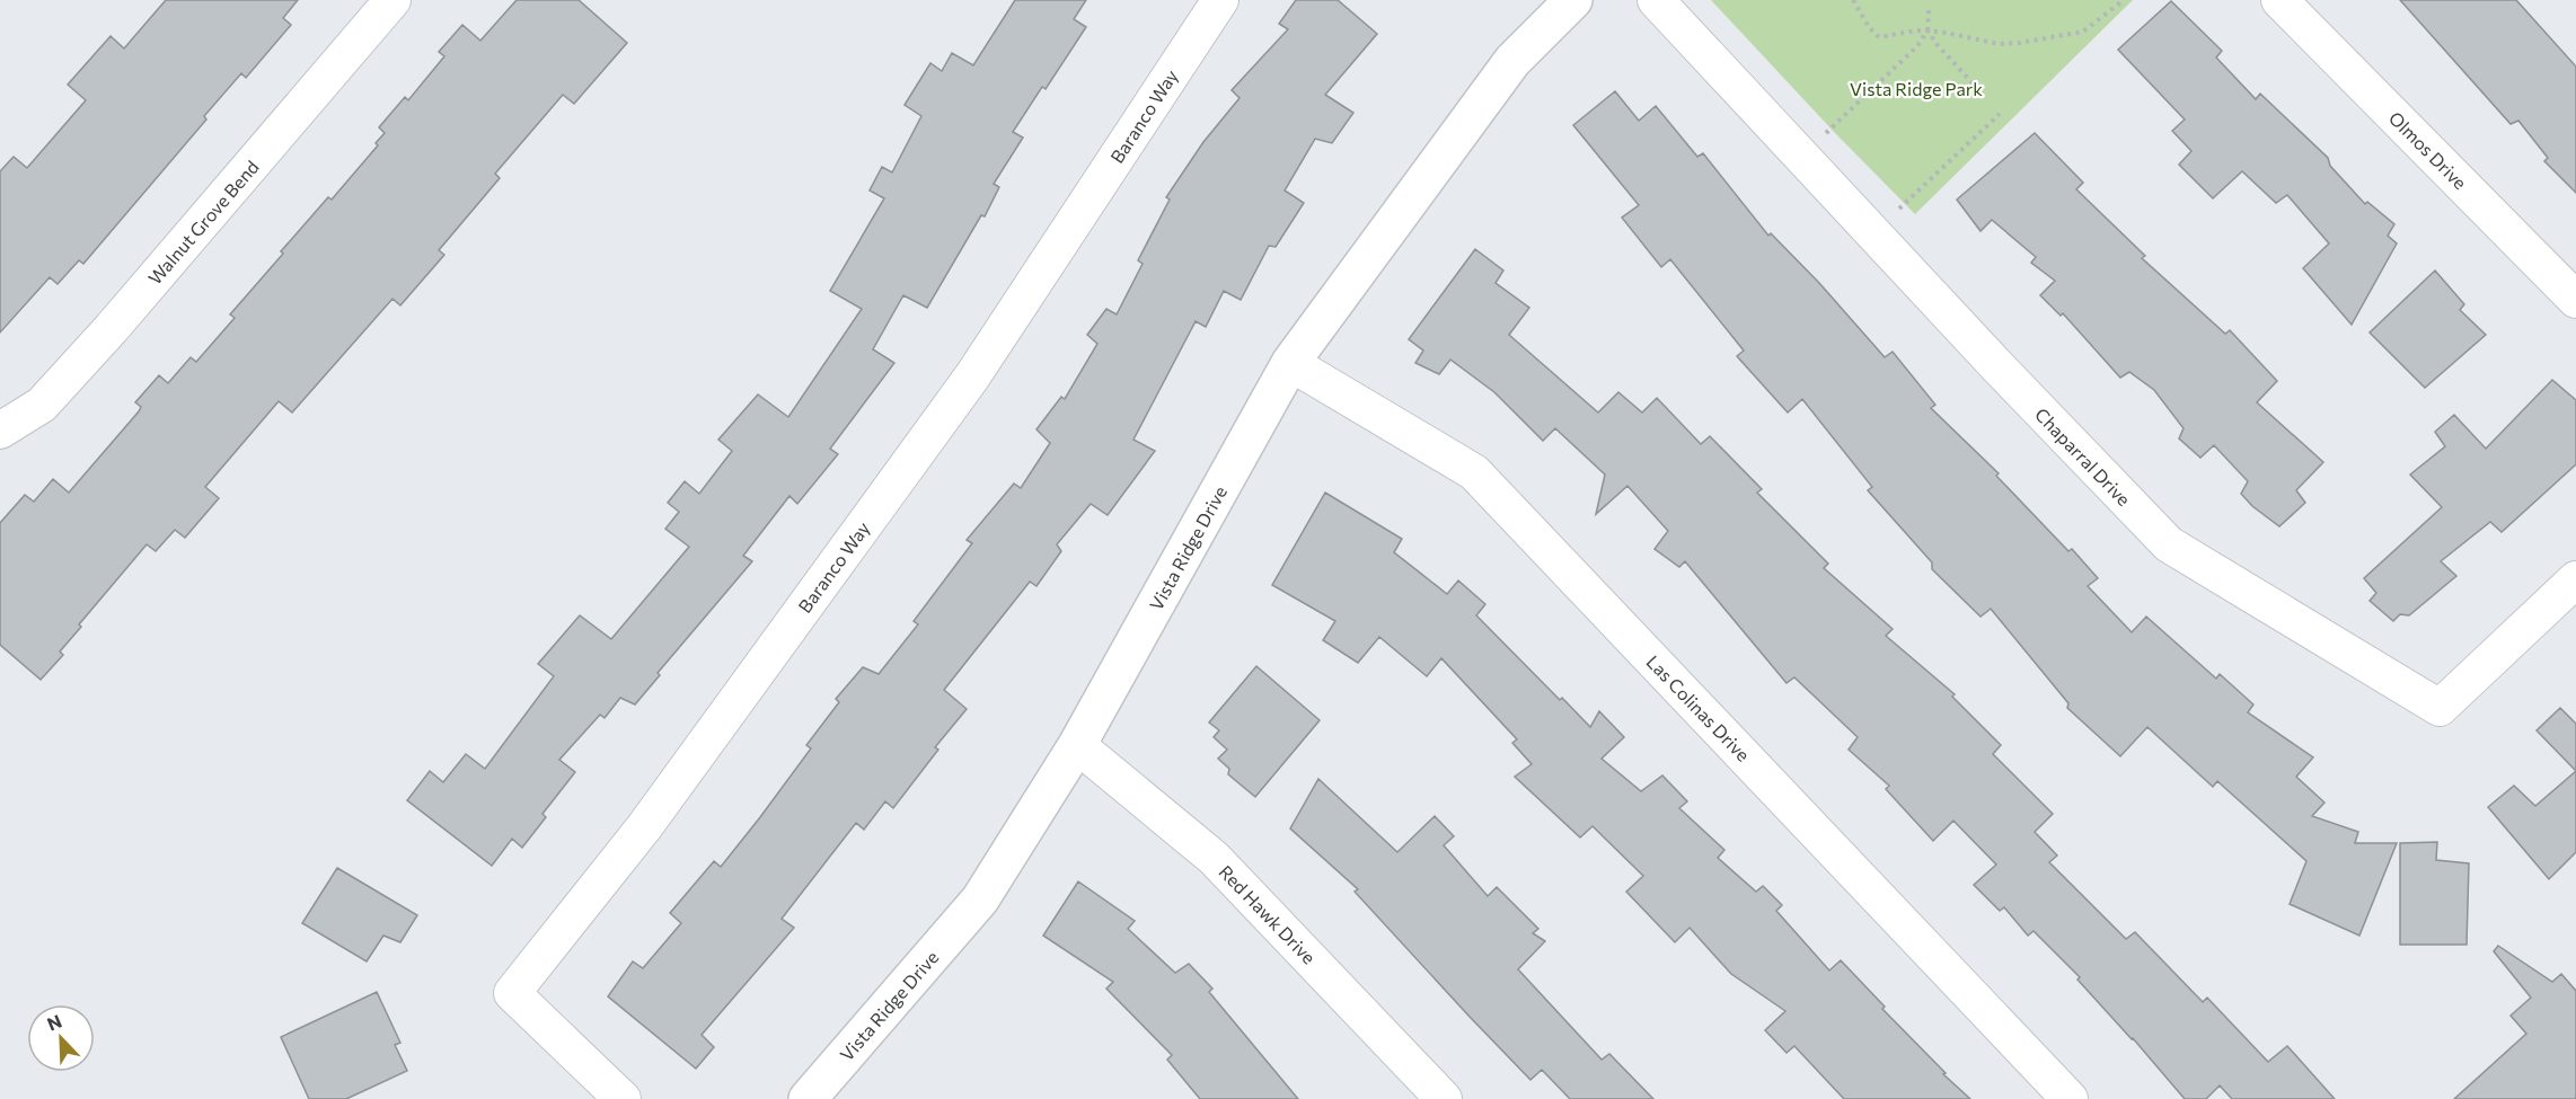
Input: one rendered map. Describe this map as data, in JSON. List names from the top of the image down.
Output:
{
  "streets": {
    "street": [
      "Baranco Way",
      "Olmos Drive",
      "Walnut Grove Bend",
      "Chaparral Drive",
      "Vista Ridge Drive",
      "Las Colinas Drive",
      "Red Hawk Drive"
    ]
  },
  "crossings": [
    ["Vista Ridge Drive", "Las Colinas Drive"],
    ["Vista Ridge Drive", "Red Hawk Drive"]
  ],
  "parks": ["Vista Ridge Park"],
  "north": "top left"
}
